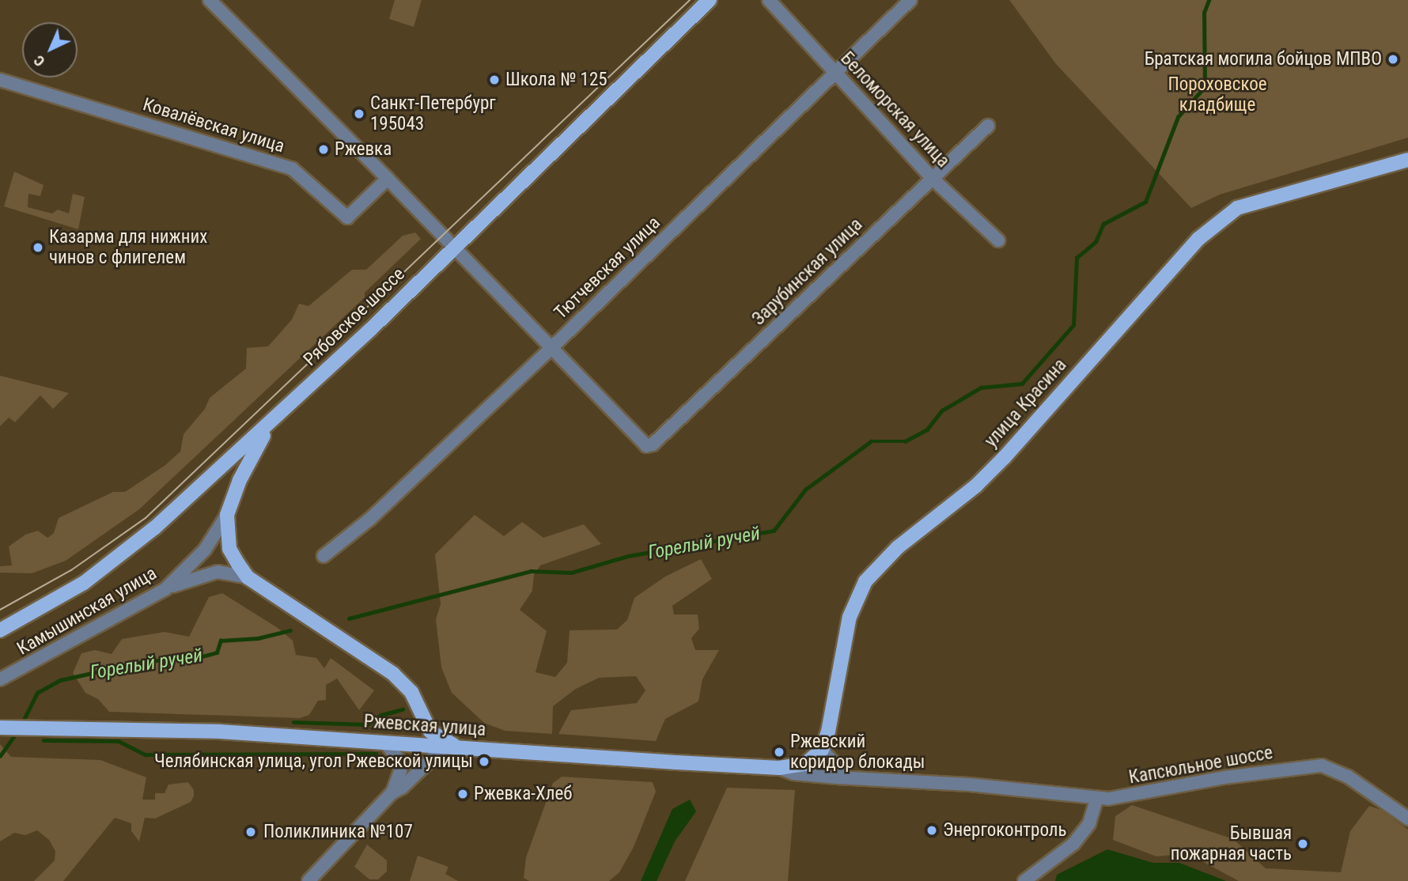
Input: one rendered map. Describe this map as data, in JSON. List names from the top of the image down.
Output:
{
  "streets": {
    "main road": ["Рябовское шоссе", "улица Красина", "Ржевская улица"],
    "street": [
      "Беломорская улица",
      "Ковалёвская улица",
      "Тютчевская улица",
      "Зарубинская улица",
      "Камышинская улица",
      "Капсюльное шоссе"
    ]
  },
  "crossings": [
    ["Беломорская улица", "Тютчевская улица"],
    ["Беломорская улица", "Зарубинская улица"],
    ["Тютчевская улица", "Зарубинская улица"],
    ["Ржевская улица", "Капсюльное шоссе"]
  ],
  "water": ["Горелый ручей"],
  "parks": ["Пороховское кладбище"],
  "places": [
    "Братская могила бойцов МПВО",
    "Школа № 125",
    "Санкт-Петербург 195043",
    "Ржевка",
    "Казарма для нижних чинов с флигелем",
    "Ржевский коридор блокады",
    "Челябинская улица, угол Ржевской улицы",
    "Ржевка-Хлеб",
    "Энергоконтроль",
    "Поликлиника №107",
    "Бывшая пожарная часть"
  ],
  "north": "bottom left"
}
